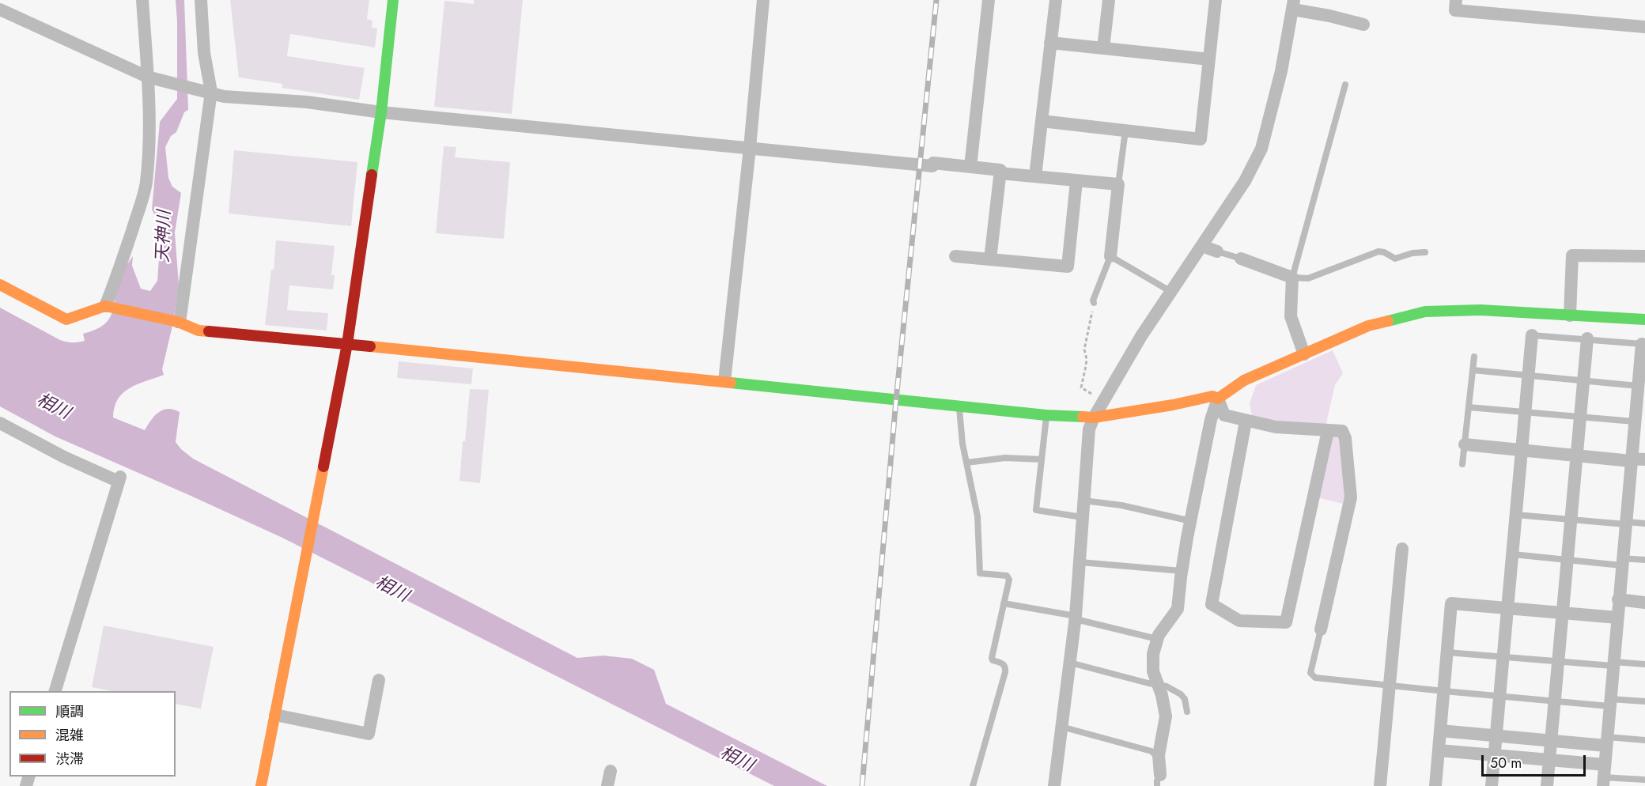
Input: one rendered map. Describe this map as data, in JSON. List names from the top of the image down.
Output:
{
  "water": ["天神川", "相川"],
  "legend": ["順調", "混雑", "渋滞"],
  "scale_bar": "50 m"
}
